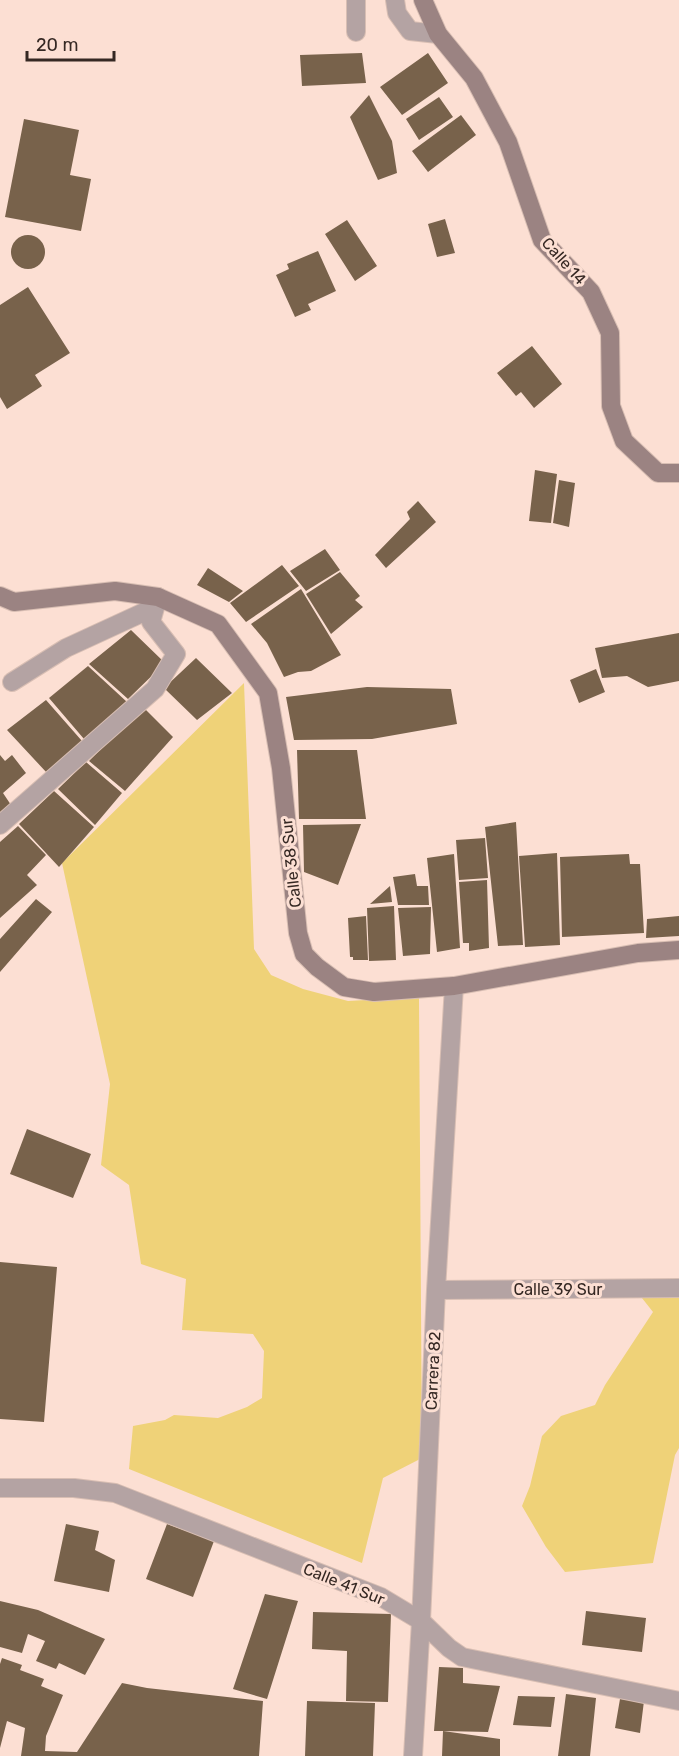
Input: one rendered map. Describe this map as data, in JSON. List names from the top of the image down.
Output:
{
  "streets": {
    "street": [
      "Calle 14",
      "Calle 38 Sur",
      "Calle 39 Sur",
      "Carrera 82",
      "Calle 41 Sur"
    ]
  },
  "crossings": [
    ["Calle 38 Sur", "Carrera 82"],
    ["Calle 39 Sur", "Carrera 82"],
    ["Carrera 82", "Calle 41 Sur"]
  ],
  "scale_bar": "20 m"
}
